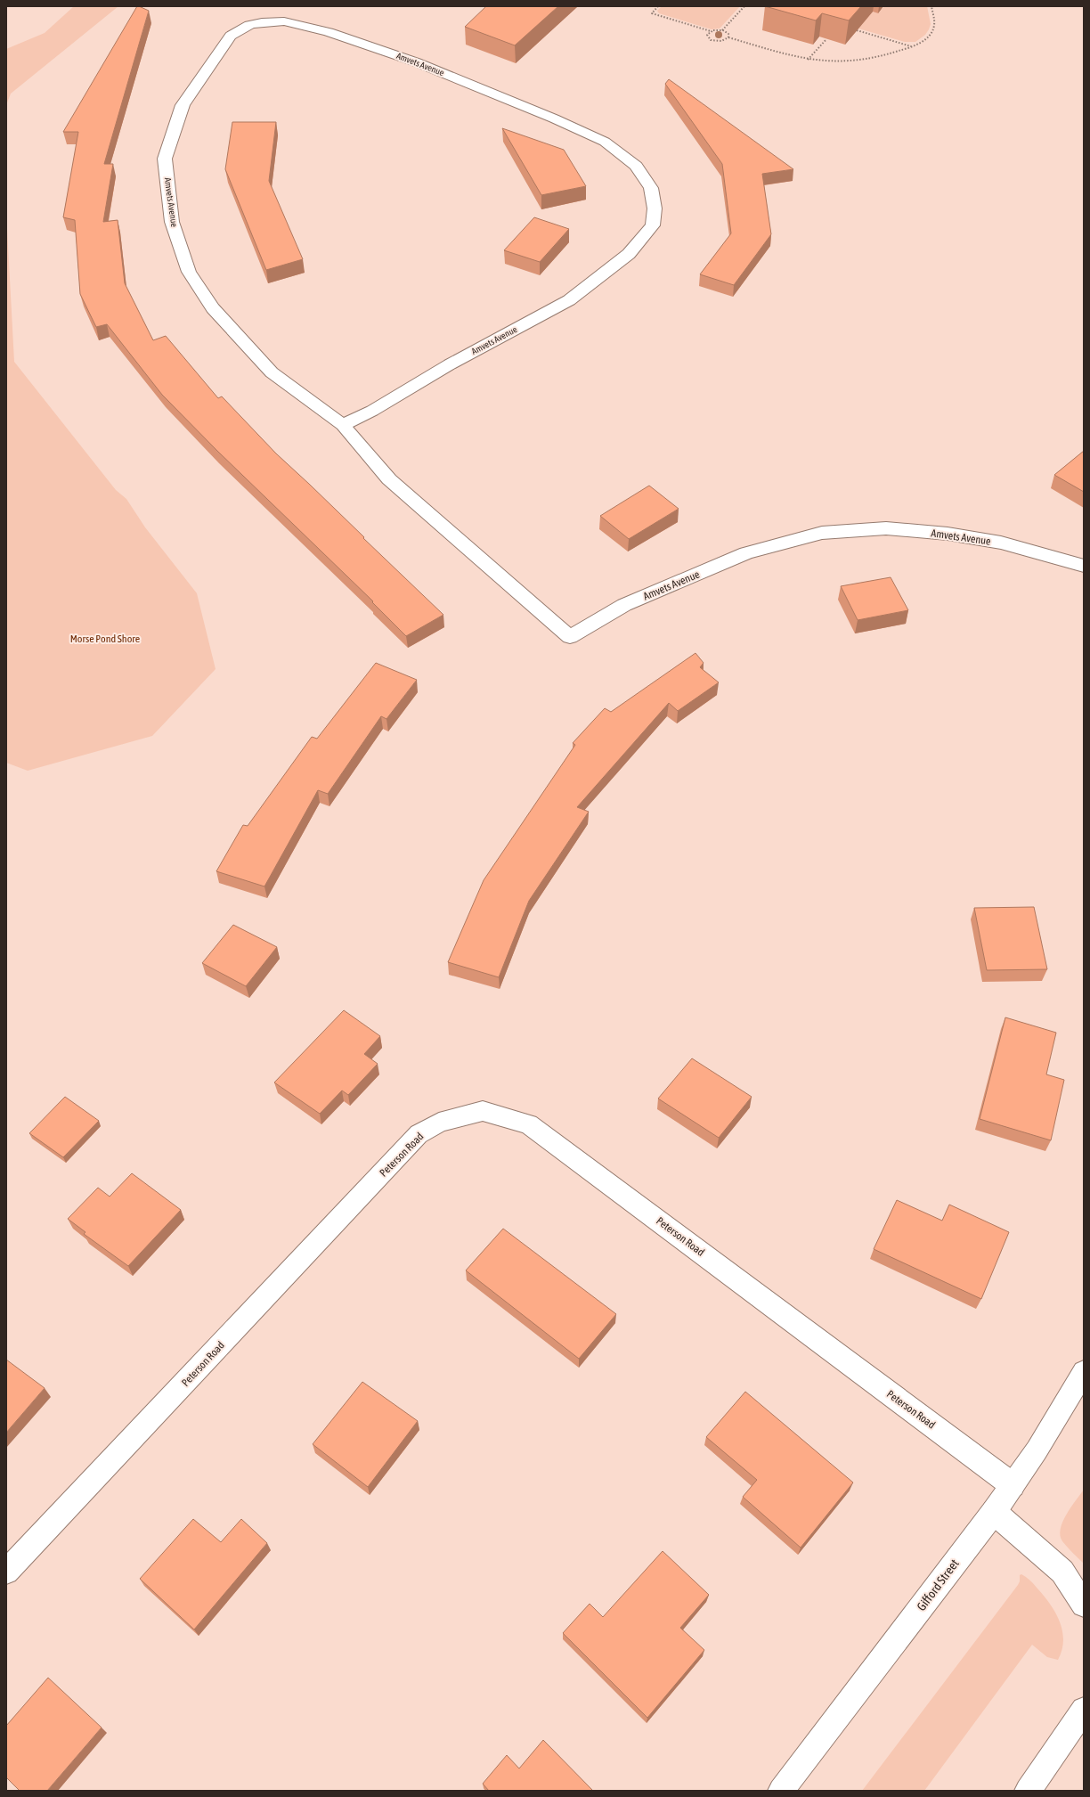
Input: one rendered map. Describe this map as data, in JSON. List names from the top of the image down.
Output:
{
  "streets": {
    "street": ["Amvets Avenue", "Peterson Road", "Gifford Street"]
  },
  "crossings": [
    ["Peterson Road", "Gifford Street"]
  ],
  "parks": ["Morse Pond Shore"]
}
